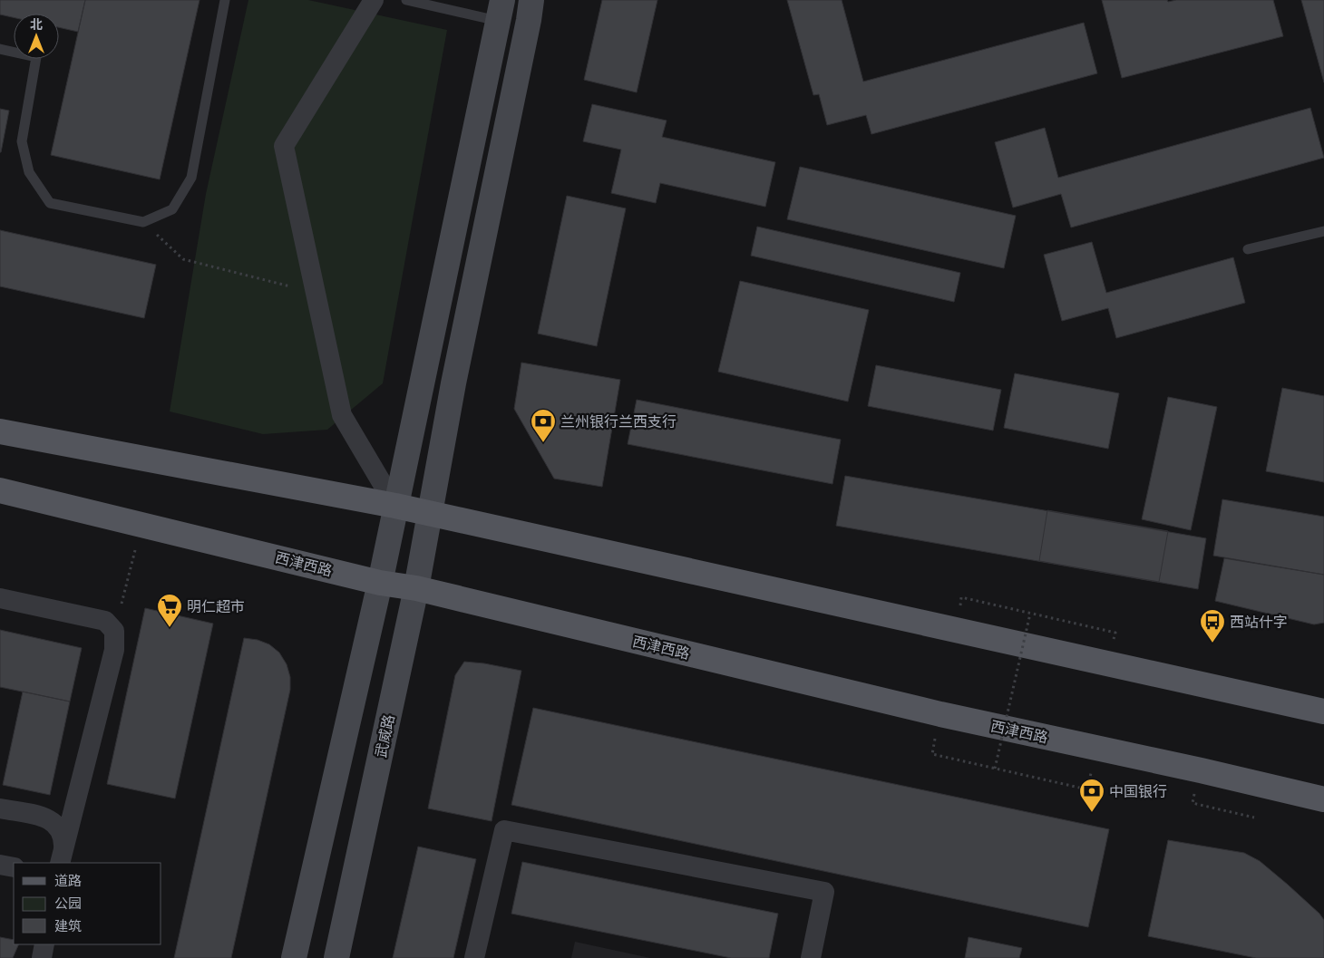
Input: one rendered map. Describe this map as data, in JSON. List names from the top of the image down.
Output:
{
  "streets": {
    "main road": ["西津西路"],
    "street": ["武威路"]
  },
  "crossings": [
    ["西津西路", "武威路"]
  ],
  "places": {
    "bank": ["兰州银行兰西支行", "中国银行"],
    "supermarket": ["明仁超市"],
    "bus stop": ["西站什字"]
  },
  "legend": ["道路", "公园", "建筑"],
  "north": "top"
}
